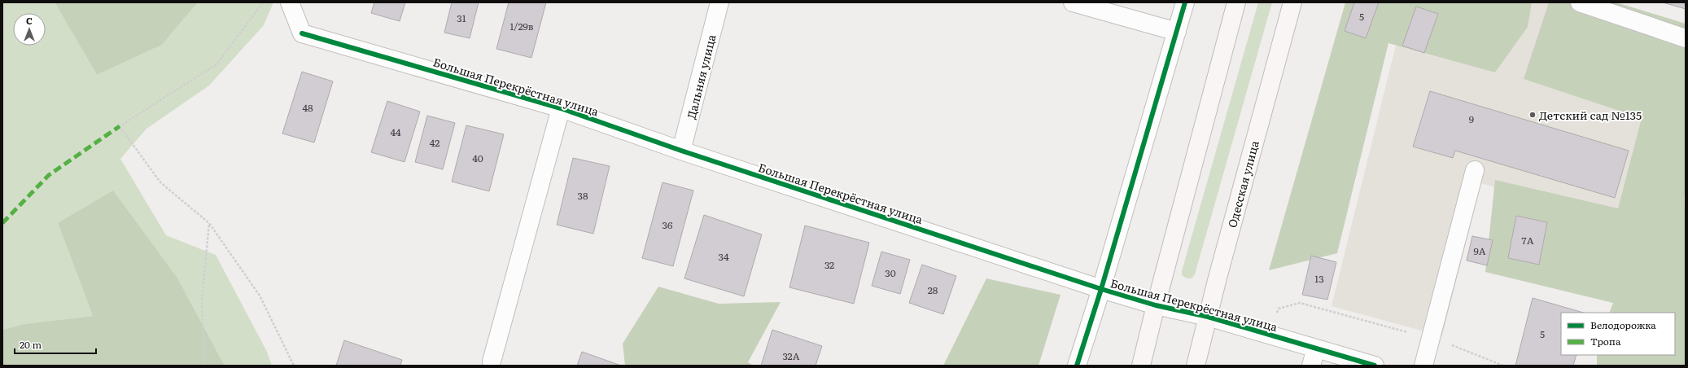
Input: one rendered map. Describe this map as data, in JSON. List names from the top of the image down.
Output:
{
  "streets": {
    "main road": ["Одесская улица"],
    "street": ["Дальняя улица", "Большая Перекрёстная улица"]
  },
  "crossings": [
    ["Дальняя улица", "Большая Перекрёстная улица"],
    ["Большая Перекрёстная улица", "Одесская улица"]
  ],
  "places": ["Детский сад №135"],
  "house_numbers": [
    "5",
    "31",
    "1/29в",
    "48",
    "9",
    "44",
    "42",
    "40",
    "38",
    "36",
    "7А",
    "9А",
    "34",
    "32",
    "30",
    "13",
    "28",
    "5",
    "32А"
  ],
  "legend": ["Велодорожка", "Тропа"],
  "scale_bar": "20 m",
  "north": "top"
}
